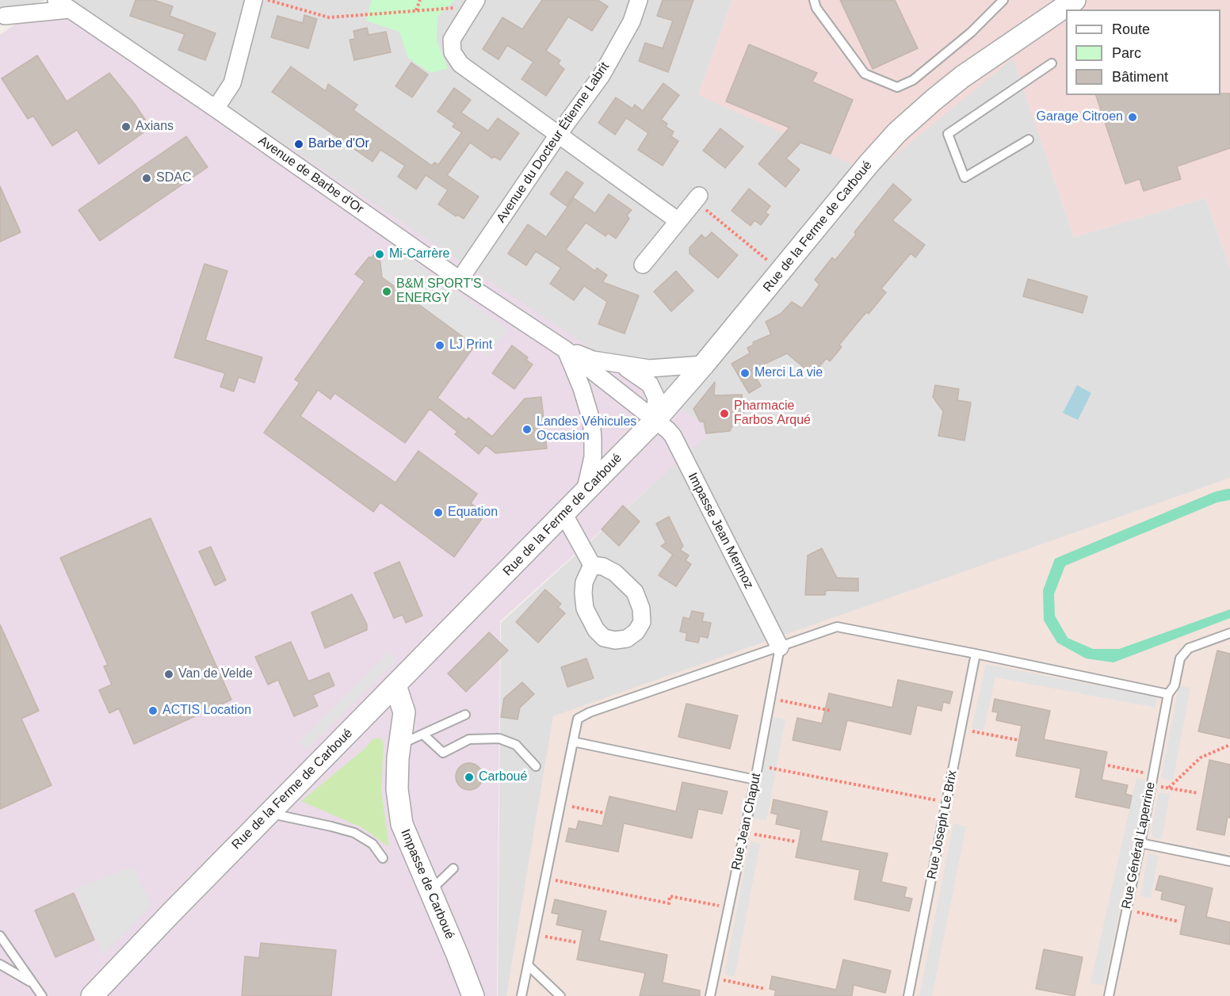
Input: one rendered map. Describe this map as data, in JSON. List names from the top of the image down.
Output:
{
  "streets": {
    "street": [
      "Avenue du Docteur Étienne Labrit",
      "Avenue de Barbe d'Or",
      "Rue de la Ferme de Carboué",
      "Impasse Jean Mermoz",
      "Impasse de Carboué"
    ],
    "lane": ["Rue Jean Chaput", "Rue Joseph Le Brix", "Rue Général Laperrine"]
  },
  "crossings": [
    ["Avenue du Docteur Étienne Labrit", "Avenue de Barbe d'Or"],
    ["Avenue de Barbe d'Or", "Rue de la Ferme de Carboué"],
    ["Avenue de Barbe d'Or", "Impasse Jean Mermoz"],
    ["Rue de la Ferme de Carboué", "Impasse Jean Mermoz"],
    ["Rue de la Ferme de Carboué", "Impasse de Carboué"],
    ["Impasse Jean Mermoz", "Rue Jean Chaput"]
  ],
  "places": [
    "Garage Citroen",
    "Axians",
    "Barbe d'Or",
    "SDAC",
    "Mi-Carrère",
    "B&M SPORT'S ENERGY",
    "LJ Print",
    "Merci La vie",
    "Pharmacie Farbos Arqué",
    "Landes Véhicules Occasion",
    "Equation",
    "Van de Velde",
    "ACTIS Location",
    "Carboué"
  ],
  "legend": ["Route", "Parc", "Bâtiment"]
}
